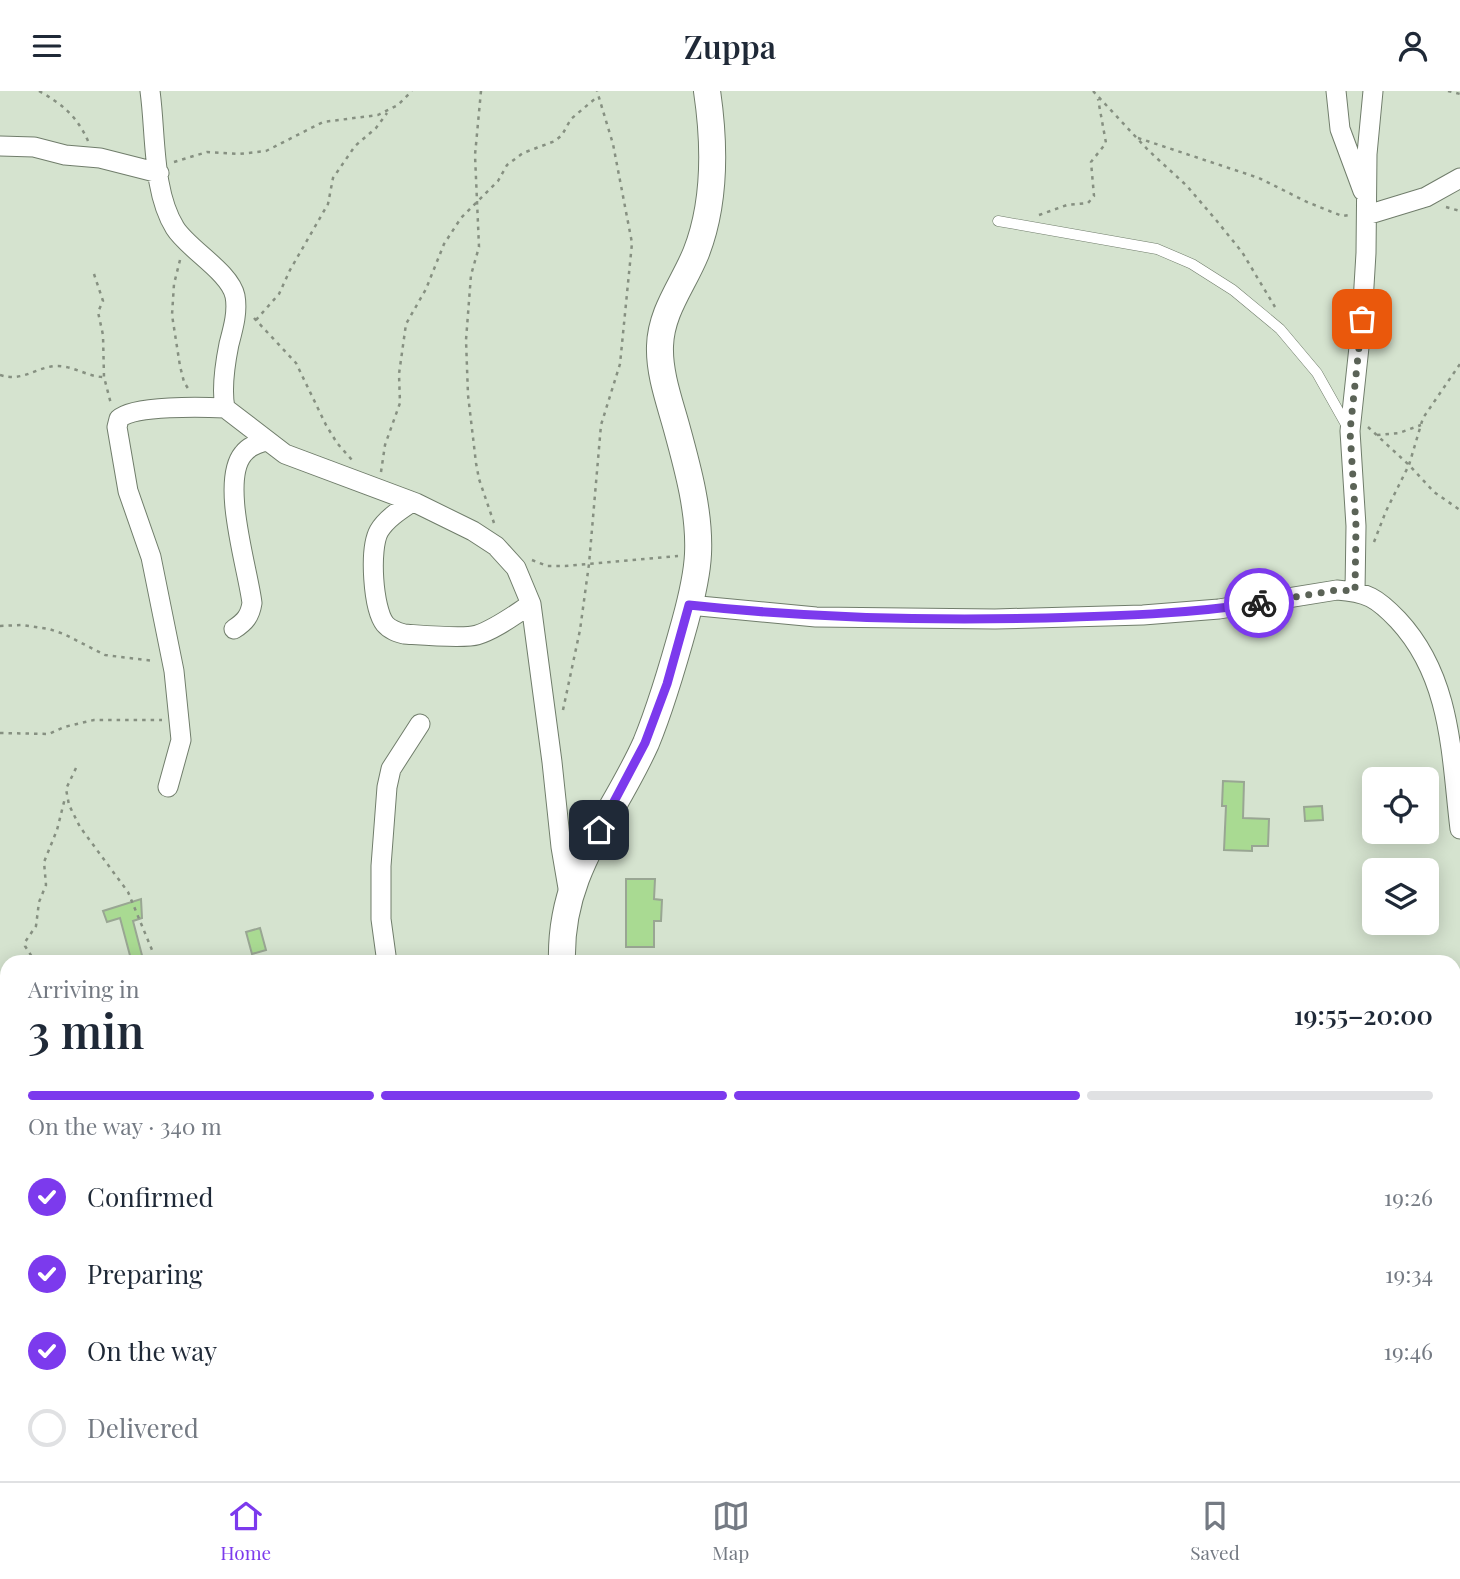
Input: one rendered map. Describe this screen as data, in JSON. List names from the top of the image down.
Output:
{
  "page": {
    "header": "Zuppa",
    "heading": ["3 min", "Arriving in", "19:55–20:00"],
    "bar": "On the way · 340 m",
    "list": [
      ["Confirmed", "19:26"],
      ["Preparing", "19:34"],
      ["On the way", "19:46"],
      "Delivered"
    ],
    "tabs": ["Home", "Map", "Saved"]
  }
}
